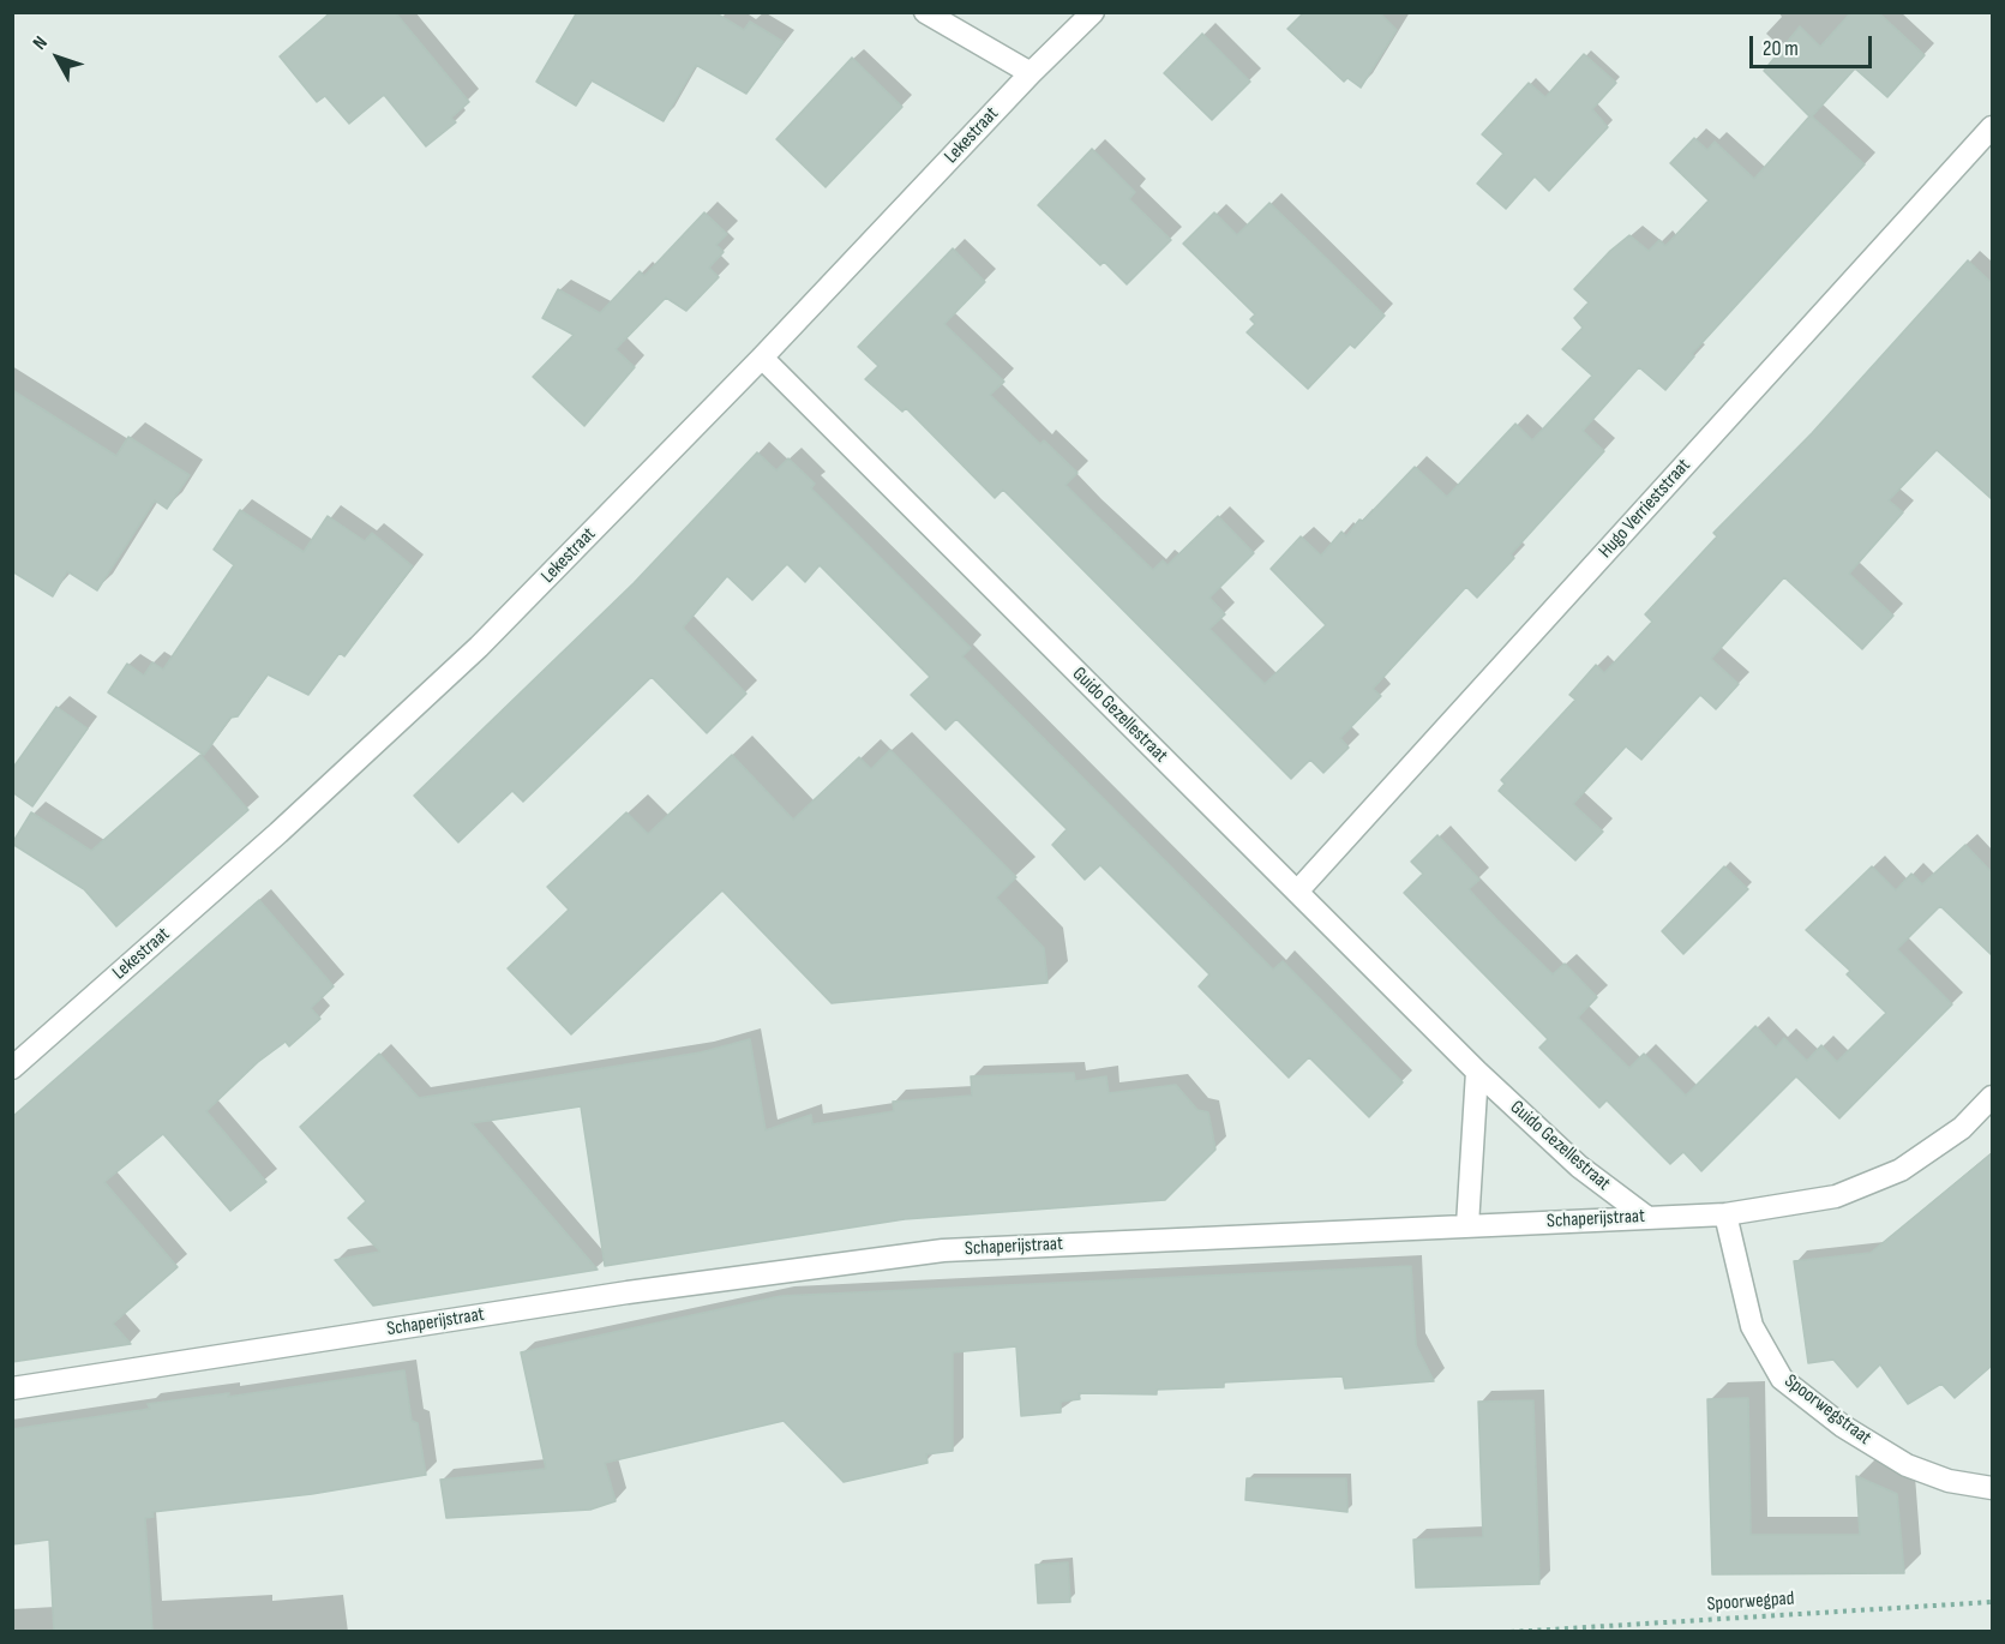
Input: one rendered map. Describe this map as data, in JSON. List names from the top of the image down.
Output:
{
  "streets": {
    "street": [
      "Lekestraat",
      "Hugo Verrieststraat",
      "Guido Gezellestraat",
      "Schaperijstraat",
      "Spoorwegstraat"
    ],
    "path": ["Spoorwegpad"]
  },
  "crossings": [
    ["Lekestraat", "Guido Gezellestraat"],
    ["Hugo Verrieststraat", "Guido Gezellestraat"],
    ["Guido Gezellestraat", "Schaperijstraat"],
    ["Schaperijstraat", "Spoorwegstraat"]
  ],
  "scale_bar": "20 m",
  "north": "top left"
}
